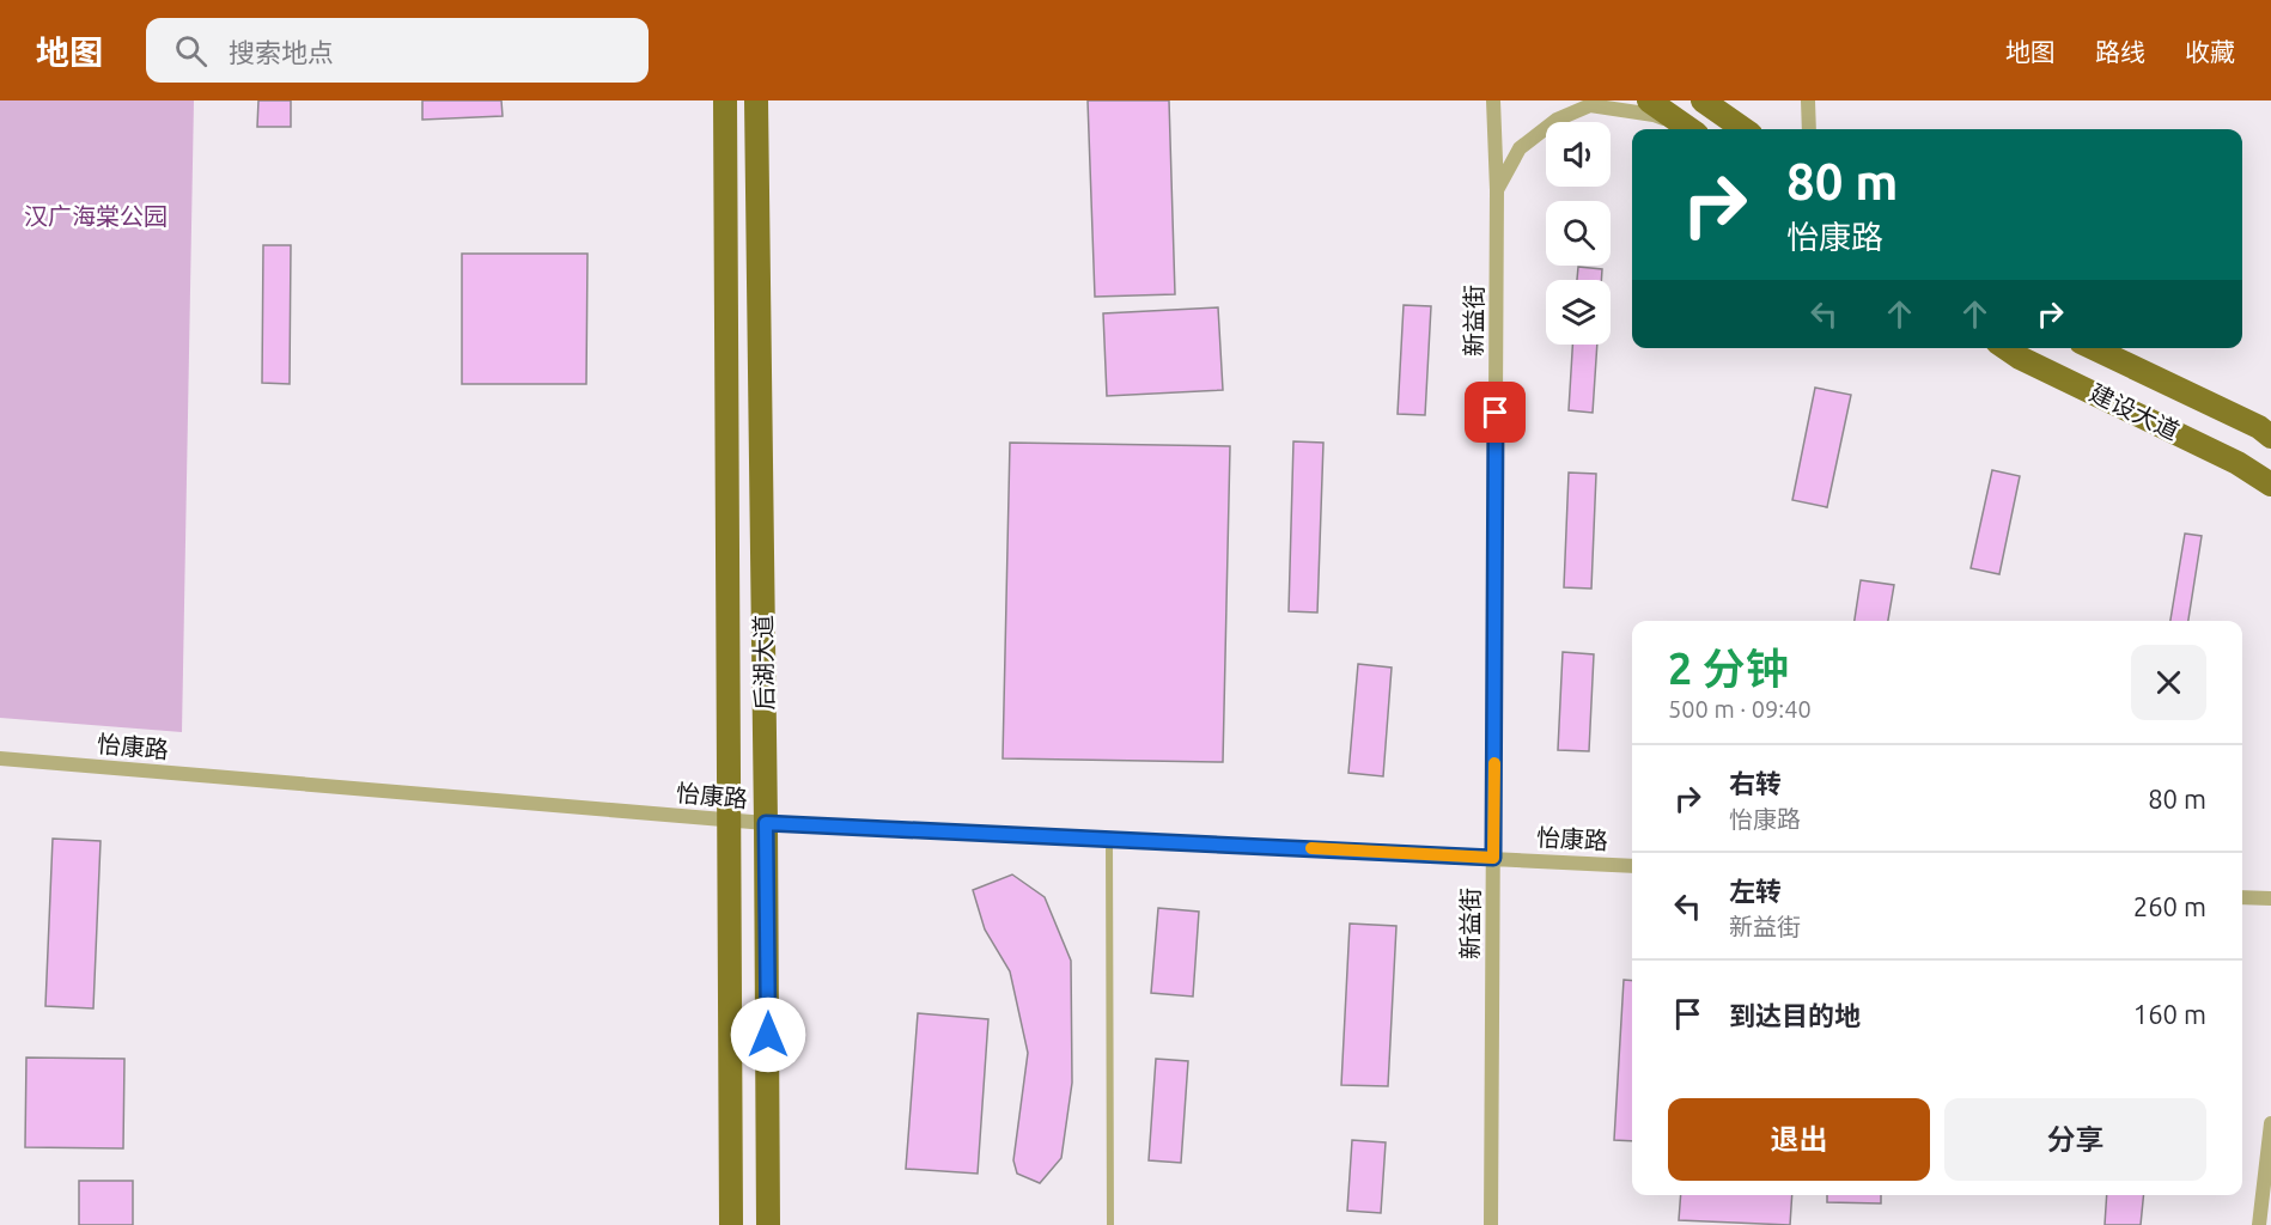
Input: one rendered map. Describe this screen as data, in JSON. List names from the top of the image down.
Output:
{
  "streets": {
    "main road": ["建设大道", "后湖大道"],
    "street": ["新益街", "怡康路"]
  },
  "crossings": [
    ["新益街", "怡康路"],
    ["后湖大道", "怡康路"]
  ],
  "parks": ["汉广海棠公园"],
  "page": {
    "header": "地图",
    "search": "搜索地点",
    "nav": ["地图", "路线", "收藏"],
    "turn": ["80 m", "怡康路"],
    "heading": ["2 分钟", "500 m · 09:40"],
    "list": [
      {
        "name": "右转",
        "note": "怡康路",
        "value": "80 m"
      },
      {
        "name": "左转",
        "note": "新益街",
        "value": "260 m"
      },
      {
        "name": "到达目的地",
        "value": "160 m"
      }
    ],
    "buttons": ["退出", "分享"]
  }
}
